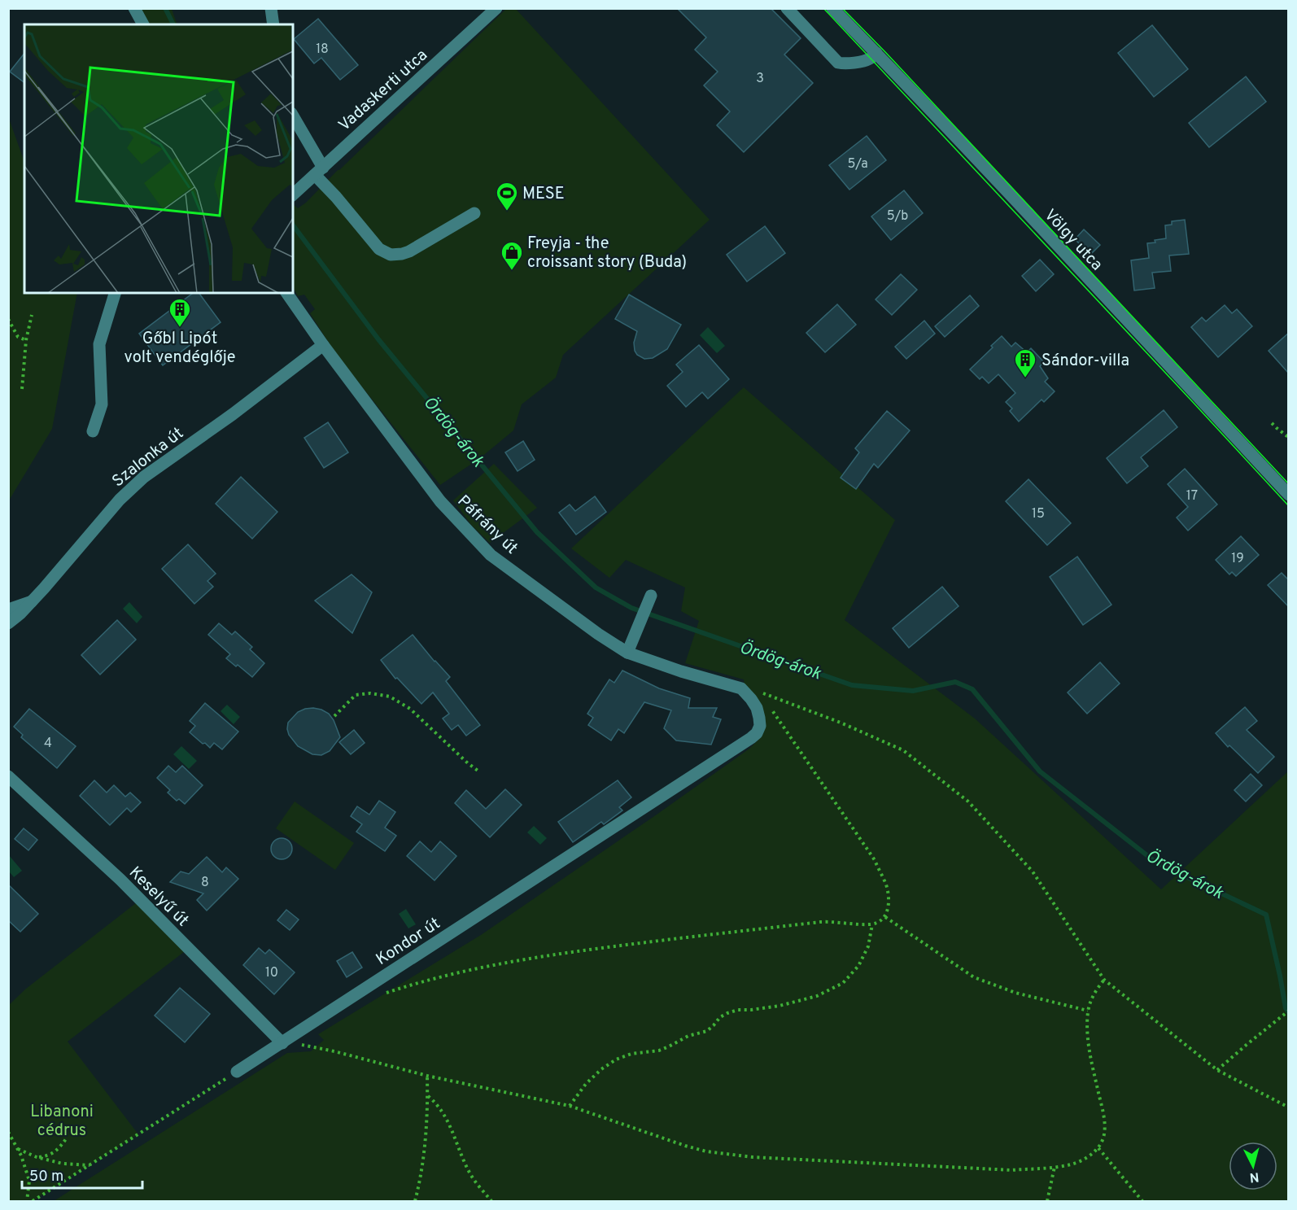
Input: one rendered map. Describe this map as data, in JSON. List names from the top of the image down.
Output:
{
  "streets": {
    "street": [
      "Vadaskerti utca",
      "Völgy utca",
      "Szalonka út",
      "Páfrány út",
      "Keselyű út",
      "Kondor út"
    ]
  },
  "crossings": [
    ["Szalonka út", "Páfrány út"],
    ["Páfrány út", "Kondor út"],
    ["Keselyű út", "Kondor út"]
  ],
  "water": ["Ördög-árok"],
  "parks": ["Libanoni cédrus"],
  "places": {
    "sports": ["MESE"],
    "shop": ["Freyja - the croissant story (Buda)"],
    "building": ["Gőbl Lipót volt vendéglője", "Sándor-villa"]
  },
  "house_numbers": [
    "18",
    "3",
    "5/a",
    "5/b",
    "17",
    "15",
    "19",
    "4",
    "8",
    "10"
  ],
  "scale_bar": "50 m",
  "north": "bottom"
}
